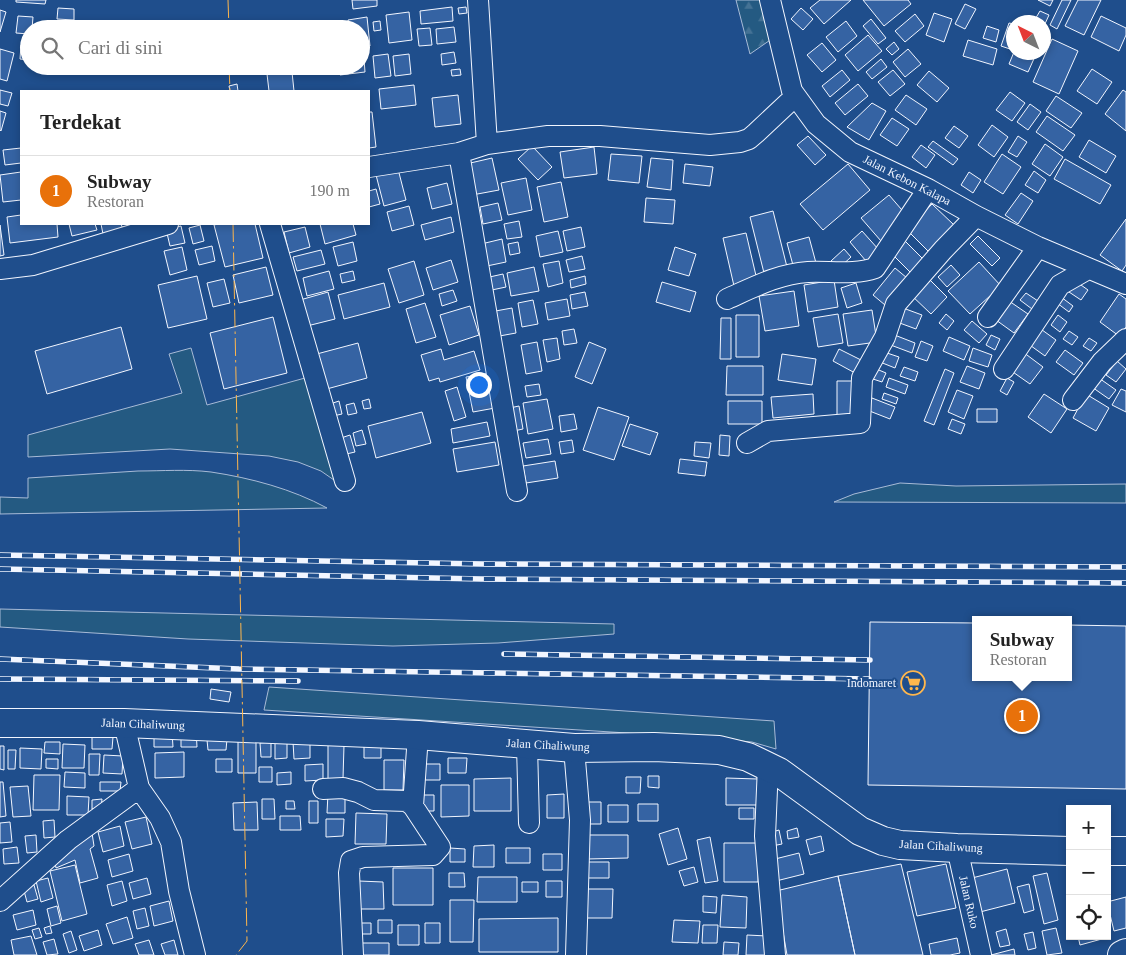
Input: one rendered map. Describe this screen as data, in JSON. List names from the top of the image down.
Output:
{
  "streets": {
    "main road": ["Jalan Cihaliwung"],
    "street": ["Jalan Kebon Kalapa", "Jalan Ruko"]
  },
  "crossings": [
    ["Jalan Cihaliwung", "Jalan Ruko"]
  ],
  "places": {
    "supermarket": ["Indomaret"]
  },
  "north": "top left",
  "page": {
    "search": "Cari di sini",
    "heading": "Terdekat",
    "list": [
      {
        "mark": "1",
        "name": "Subway",
        "note": "Restoran",
        "value": "190 m"
      }
    ],
    "popup": ["Subway", "Restoran"],
    "pins": "1",
    "map_buttons": ["+", "−"]
  }
}
